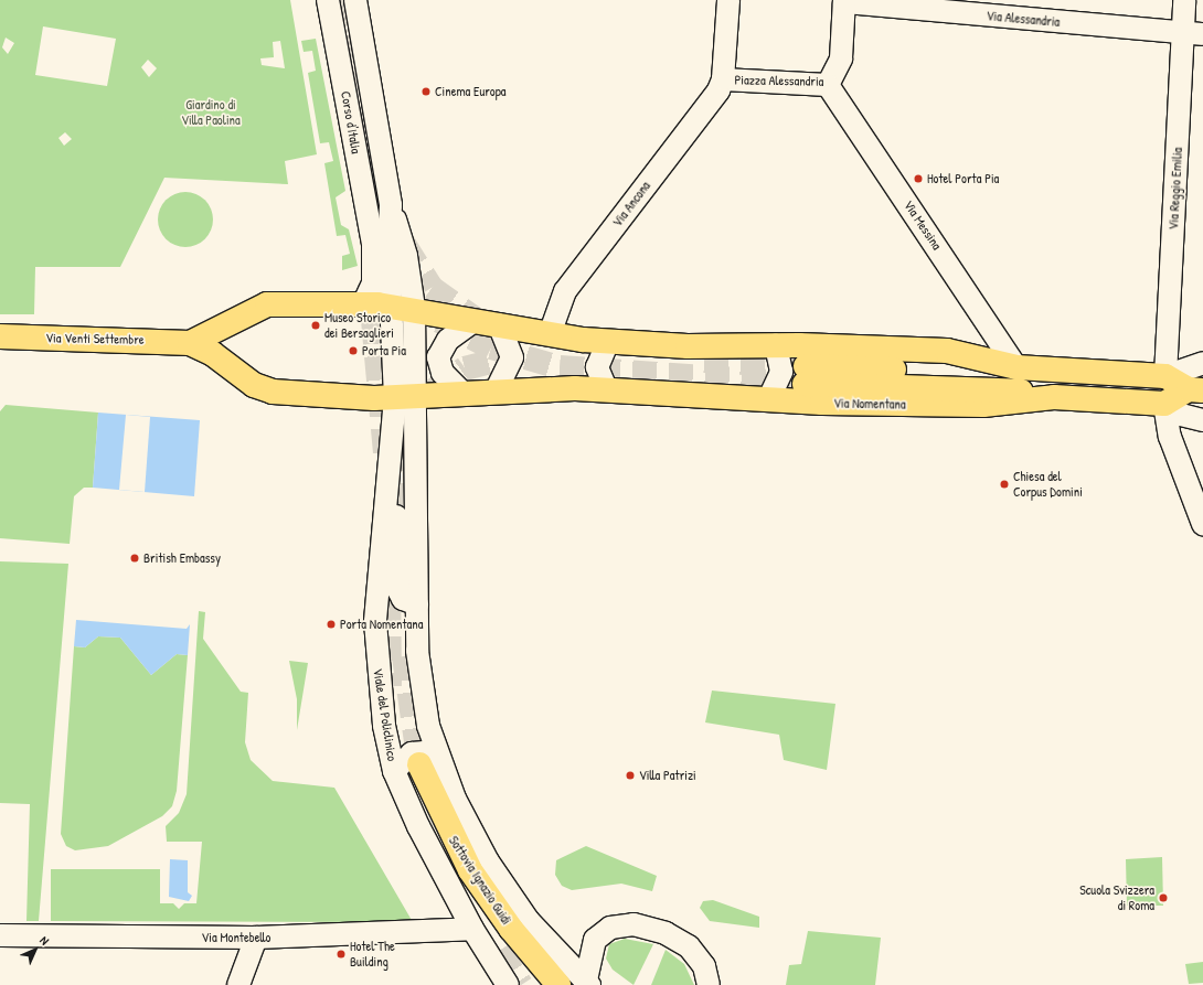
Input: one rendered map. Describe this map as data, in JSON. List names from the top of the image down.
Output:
{
  "streets": {
    "main road": ["Via Venti Settembre", "Via Nomentana", "Sottovia Ignazio Guidi"],
    "street": [
      "Via Alessandria",
      "Piazza Alessandria",
      "Corso d'Italia",
      "Via Reggio Emilia",
      "Via Ancona",
      "Via Messina",
      "Viale del Policlinico",
      "Via Montebello"
    ]
  },
  "crossings": [
    ["Via Alessandria", "Piazza Alessandria"],
    ["Via Alessandria", "Via Reggio Emilia"],
    ["Piazza Alessandria", "Via Ancona"],
    ["Piazza Alessandria", "Via Messina"],
    ["Corso d'Italia", "Via Venti Settembre"],
    ["Via Venti Settembre", "Via Nomentana"],
    ["Via Venti Settembre", "Viale del Policlinico"],
    ["Viale del Policlinico", "Via Montebello"]
  ],
  "parks": ["Giardino di Villa Paolina"],
  "places": [
    "Cinema Europa",
    "Hotel Porta Pia",
    "Museo Storico dei Bersaglieri",
    "Porta Pia",
    "Chiesa del Corpus Domini",
    "British Embassy",
    "Porta Nomentana",
    "Villa Patrizi",
    "Scuola Svizzera di Roma",
    "Hotel The Building"
  ],
  "north": "top right"
}
